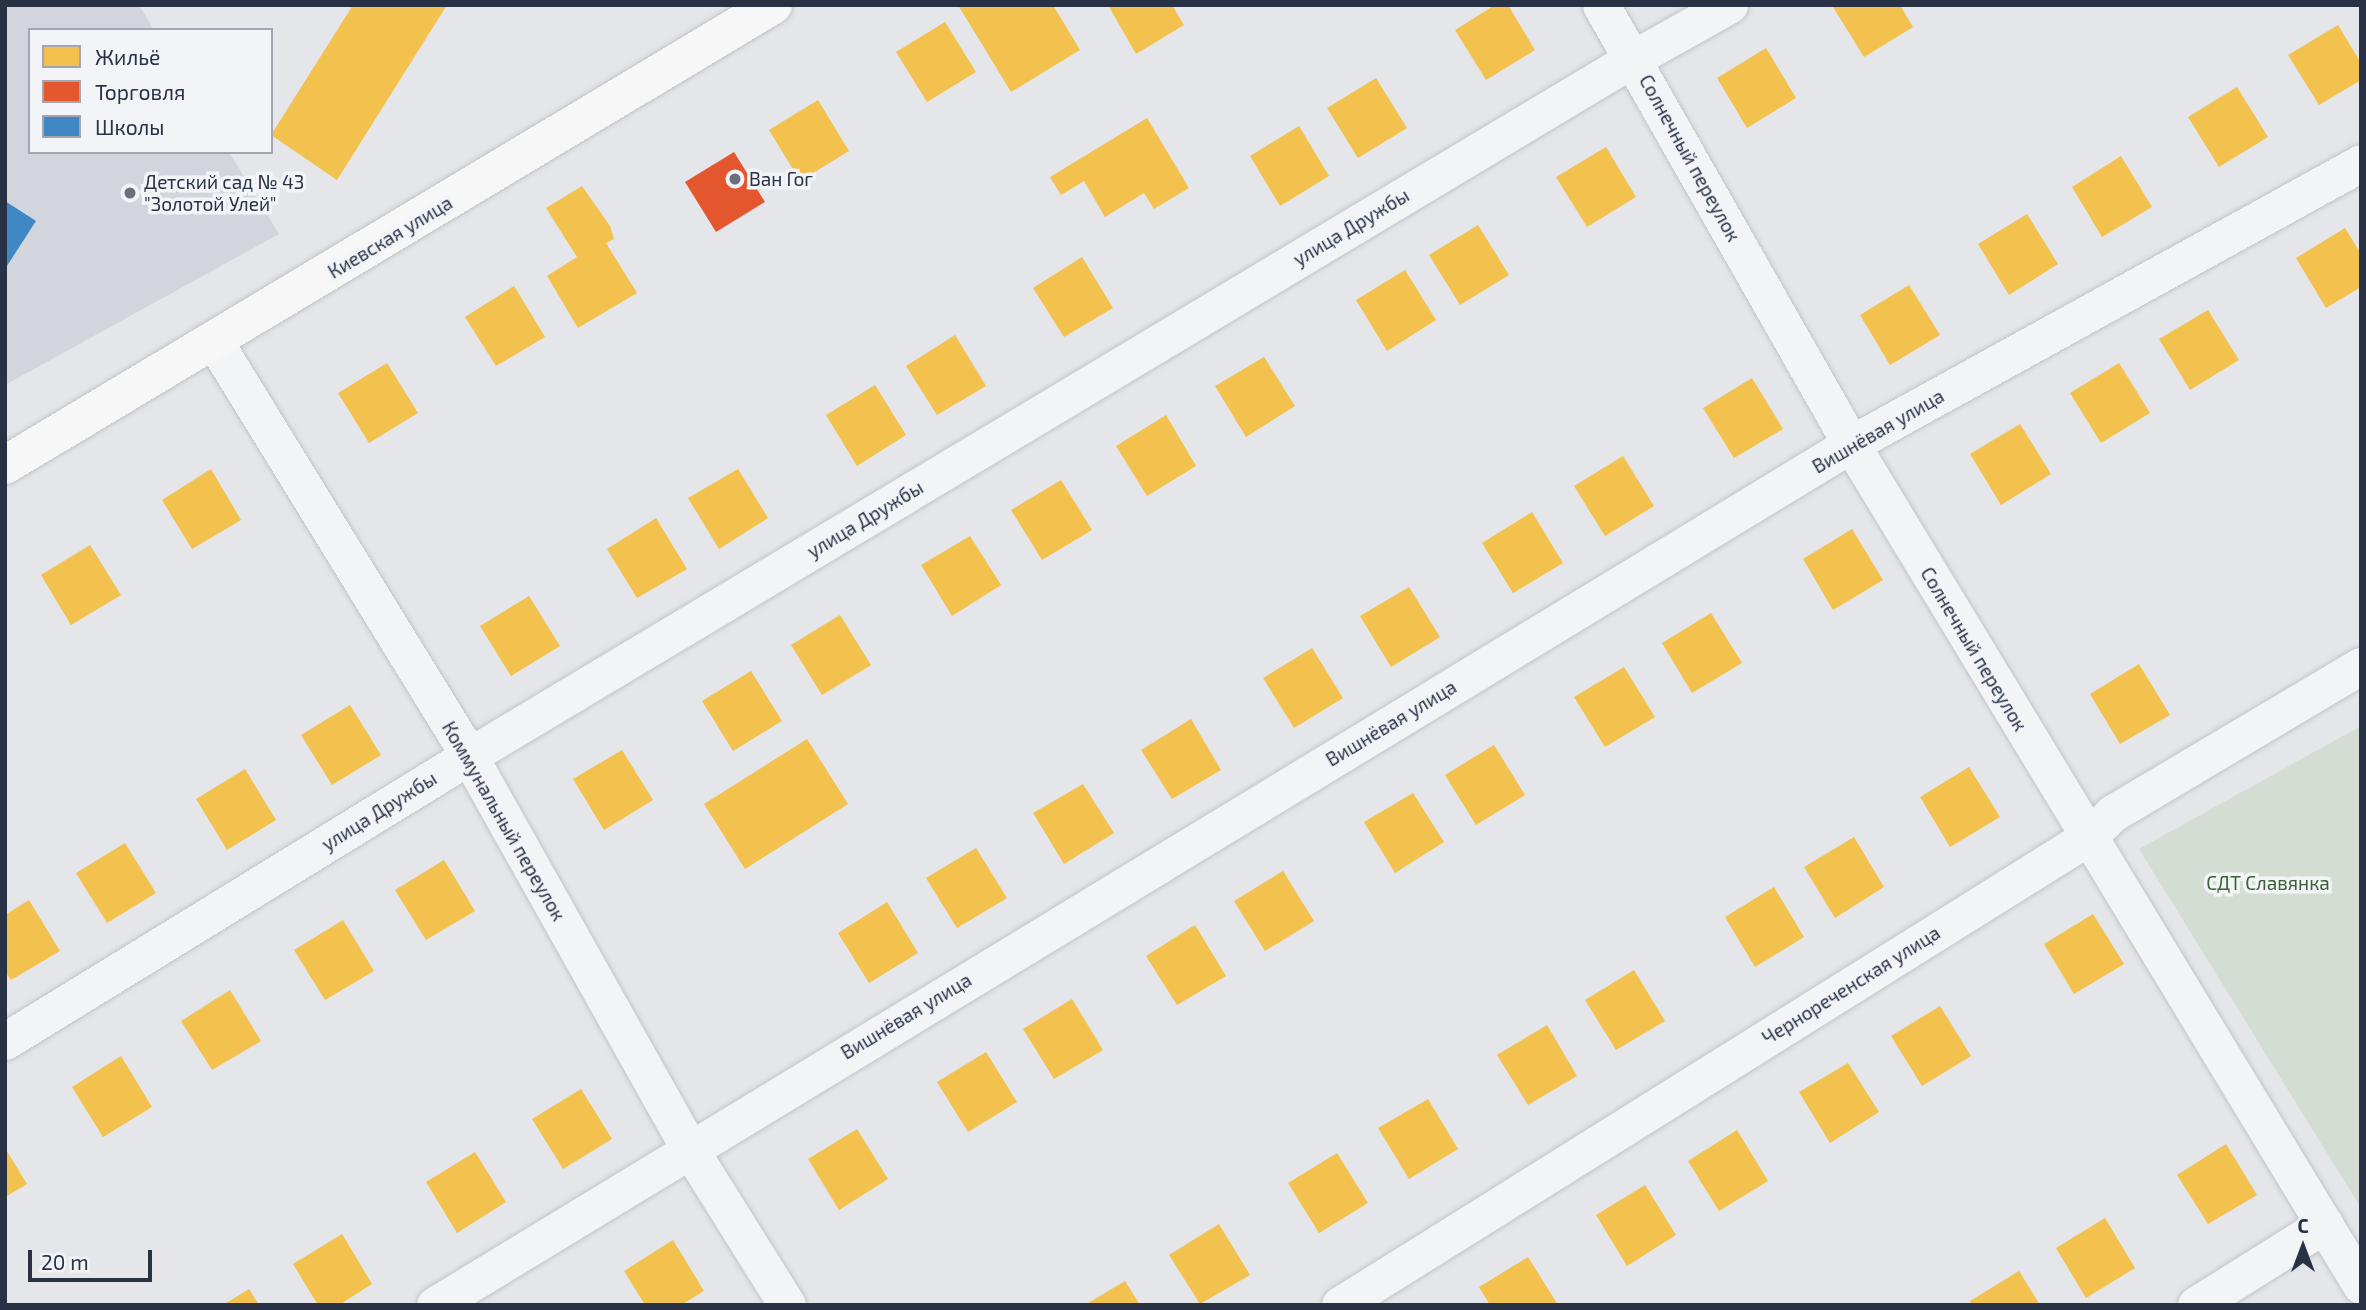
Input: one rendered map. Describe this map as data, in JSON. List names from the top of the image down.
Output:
{
  "streets": {
    "main road": ["Киевская улица"],
    "street": [
      "Солнечный переулок",
      "улица Дружбы",
      "Вишнёвая улица",
      "Коммунальный переулок",
      "Чернореченская улица"
    ]
  },
  "crossings": [
    ["Солнечный переулок", "улица Дружбы"],
    ["Солнечный переулок", "Вишнёвая улица"],
    ["Солнечный переулок", "Чернореченская улица"],
    ["улица Дружбы", "Коммунальный переулок"],
    ["Киевская улица", "Коммунальный переулок"],
    ["Вишнёвая улица", "Коммунальный переулок"]
  ],
  "parks": ["СДТ Славянка"],
  "places": ["Ван Гог", "Детский сад № 43 \"Золотой Улей\""],
  "legend": ["Жильё", "Торговля", "Школы"],
  "scale_bar": "20 m",
  "north": "top"
}
